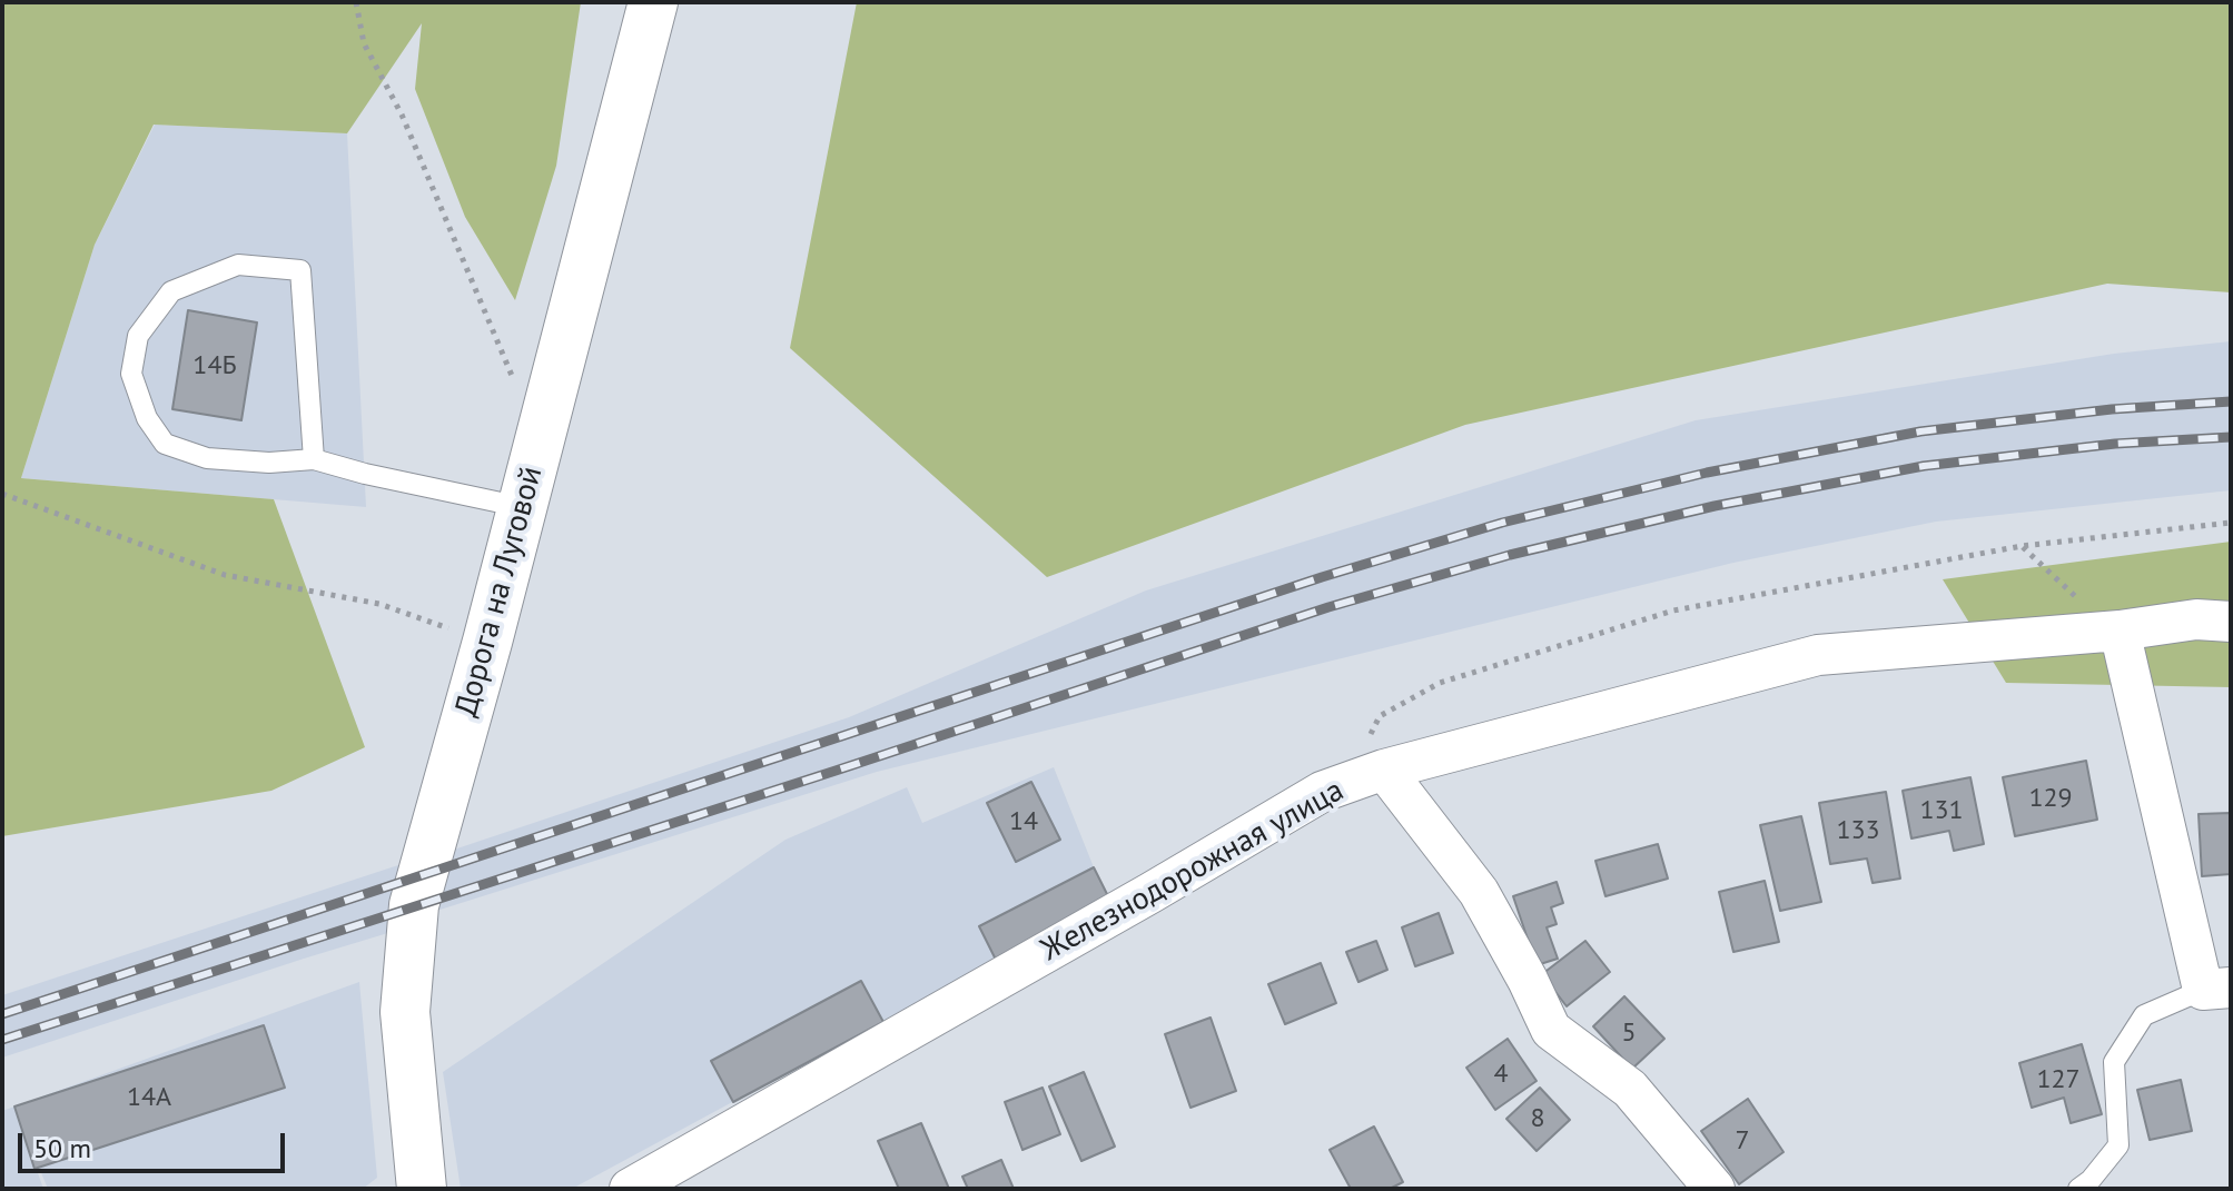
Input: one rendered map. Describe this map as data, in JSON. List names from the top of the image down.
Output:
{
  "streets": {
    "street": ["Дорога на Луговой", "Железнодорожная улица"]
  },
  "house_numbers": [
    "14Б",
    "129",
    "131",
    "14",
    "133",
    "5",
    "4",
    "127",
    "14А",
    "8",
    "7"
  ],
  "scale_bar": "50 m"
}
